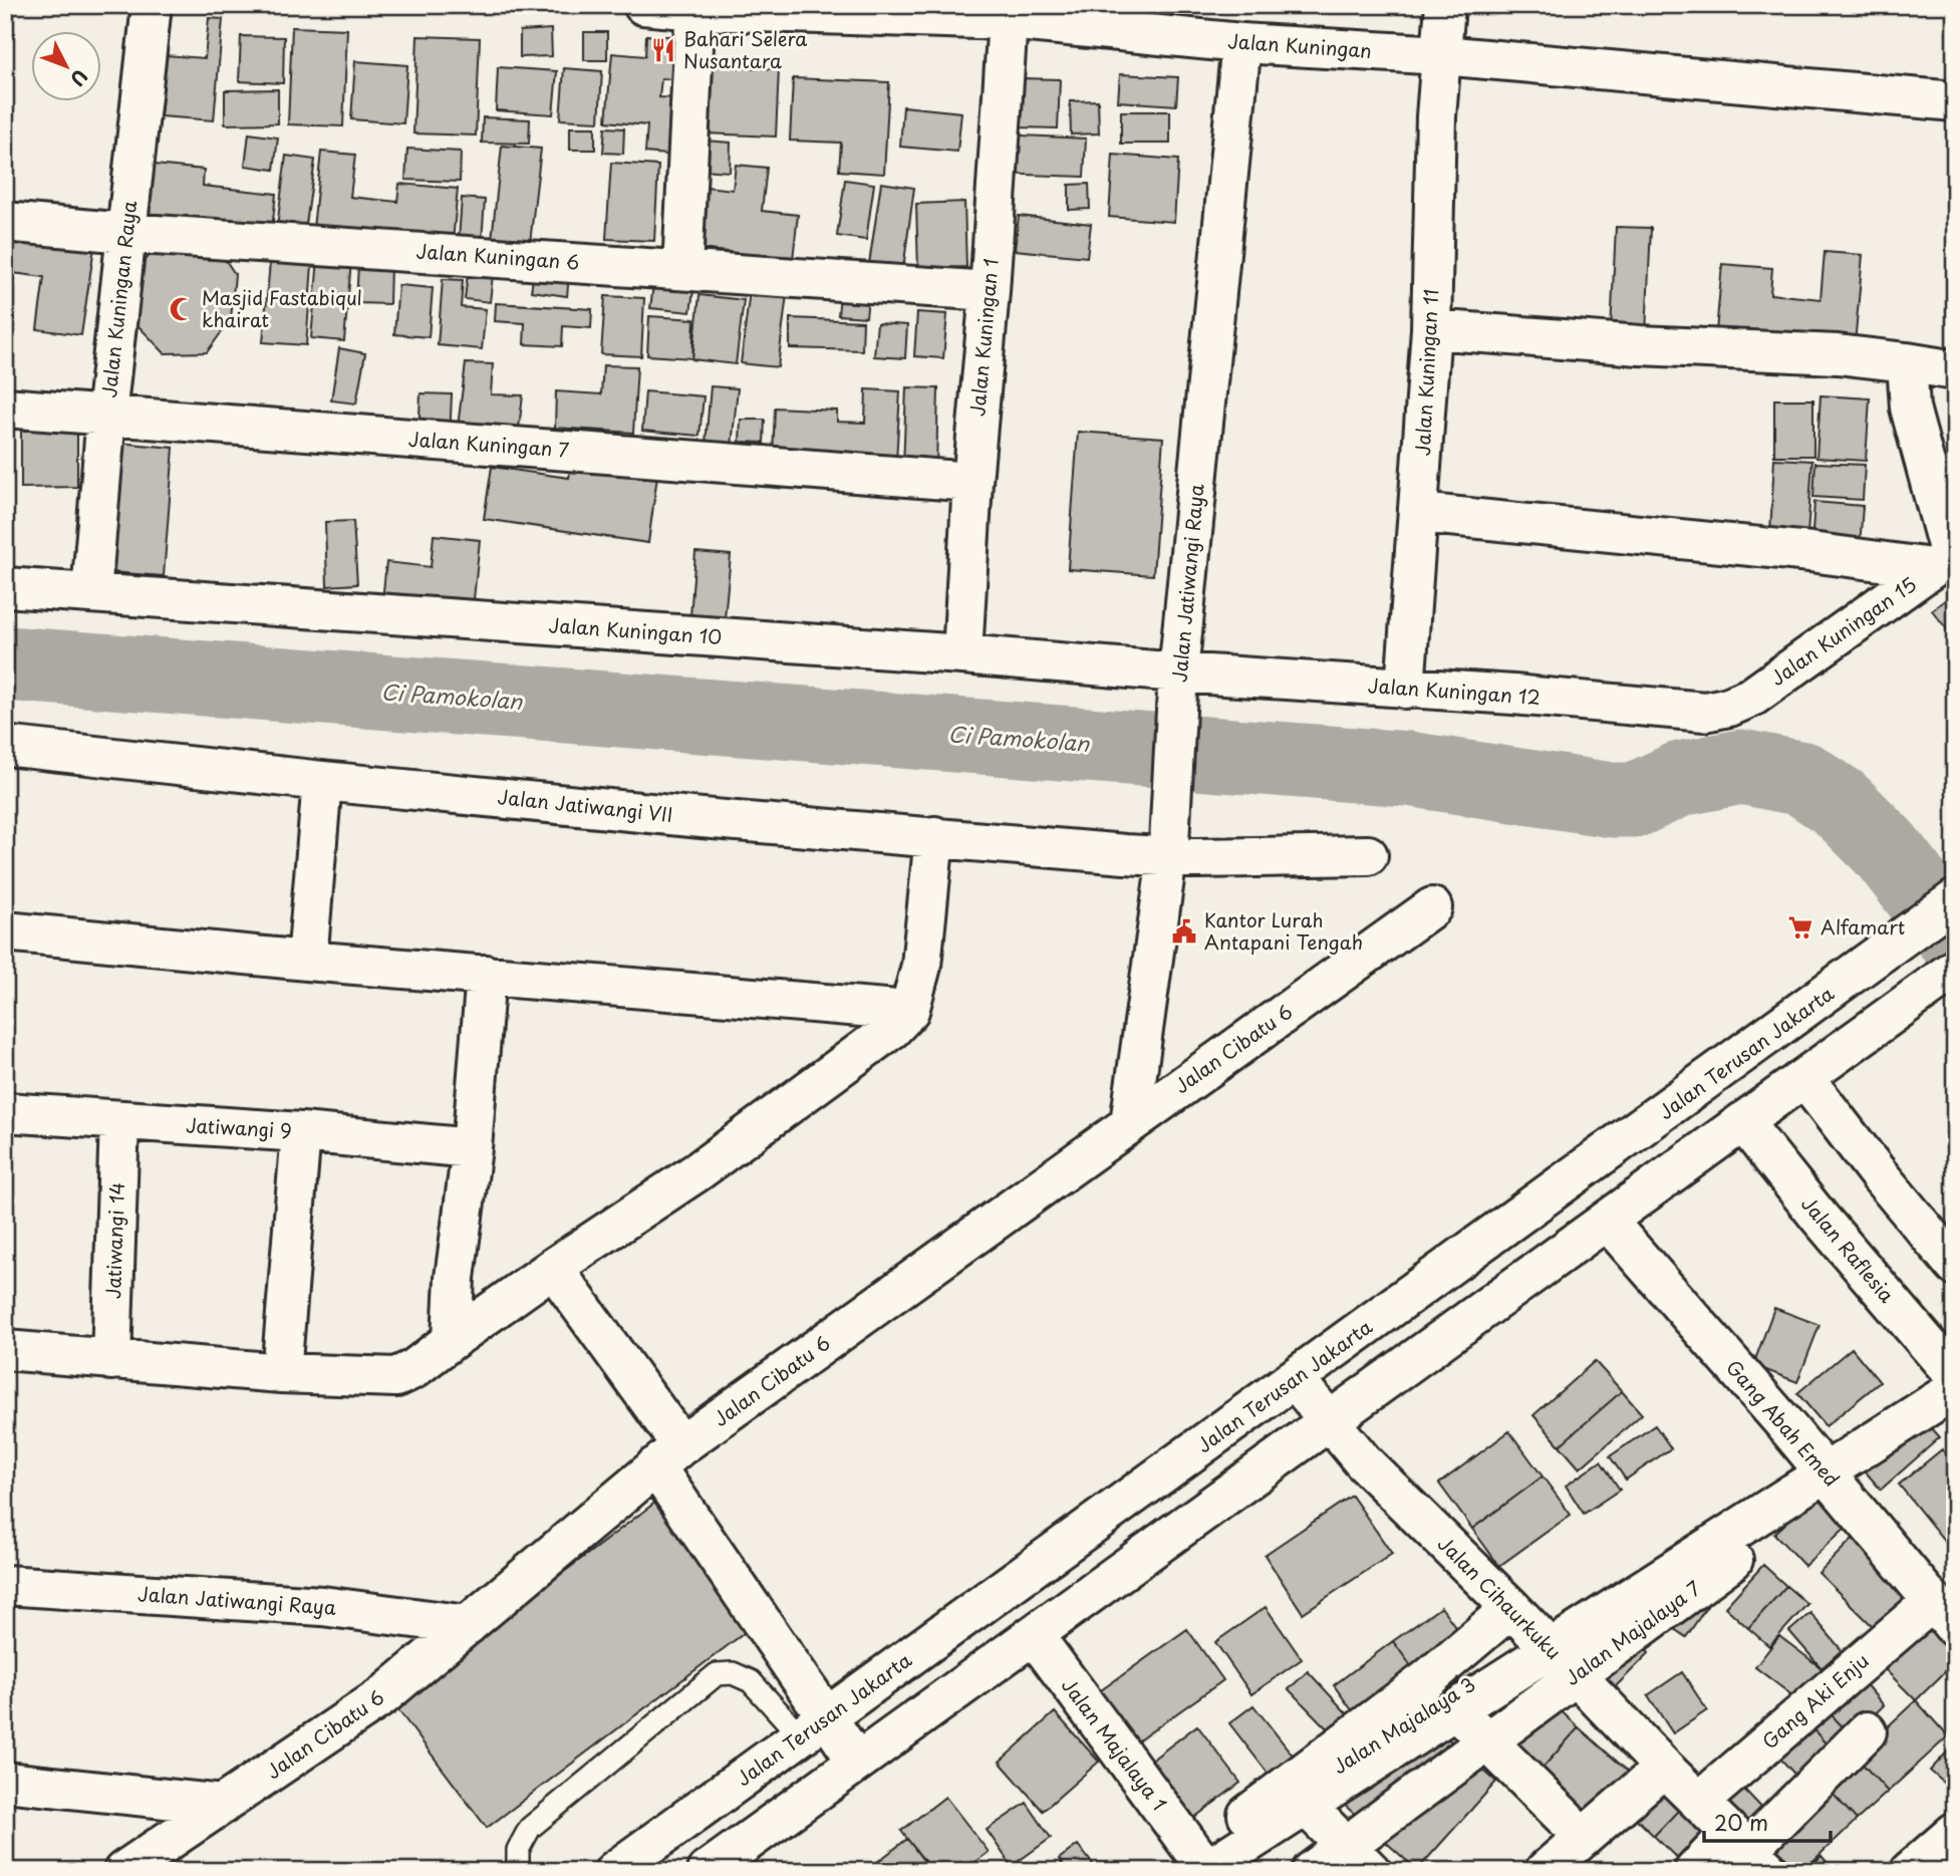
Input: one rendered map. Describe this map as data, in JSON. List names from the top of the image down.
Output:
{
  "streets": {
    "street": [
      "Jalan Kuningan",
      "Jalan Kuningan 6",
      "Jalan Kuningan Raya",
      "Jalan Kuningan 1",
      "Jalan Kuningan 11",
      "Jalan Kuningan 7",
      "Jalan Jatiwangi Raya",
      "Jalan Kuningan 10",
      "Jalan Kuningan 15",
      "Jalan Kuningan 12",
      "Jalan Jatiwangi VII",
      "Jalan Cibatu 6",
      "Jalan Terusan Jakarta",
      "Jatiwangi 9",
      "Jatiwangi 14",
      "Jalan Raflesia",
      "Gang Abah Emed",
      "Jalan Cihaurkuku",
      "Jalan Majalaya 7",
      "Gang Aki Enju",
      "Jalan Majalaya 3",
      "Jalan Majalaya 1"
    ]
  },
  "crossings": [
    ["Jalan Kuningan", "Jalan Kuningan 1"],
    ["Jalan Kuningan", "Jalan Kuningan 11"],
    ["Jalan Kuningan", "Jalan Jatiwangi Raya"],
    ["Jalan Kuningan 6", "Jalan Kuningan Raya"],
    ["Jalan Kuningan 6", "Jalan Kuningan 1"],
    ["Jalan Kuningan Raya", "Jalan Kuningan 7"],
    ["Jalan Kuningan Raya", "Jalan Kuningan 10"],
    ["Jalan Kuningan 1", "Jalan Kuningan 7"],
    ["Jalan Kuningan 1", "Jalan Kuningan 10"],
    ["Jalan Kuningan 11", "Jalan Kuningan 12"],
    ["Jalan Jatiwangi Raya", "Jalan Kuningan 10"],
    ["Jalan Jatiwangi Raya", "Jalan Kuningan 12"],
    ["Jalan Jatiwangi Raya", "Jalan Jatiwangi VII"],
    ["Jalan Jatiwangi Raya", "Jalan Cibatu 6"],
    ["Jalan Kuningan 10", "Jalan Kuningan 12"],
    ["Jalan Kuningan 15", "Jalan Kuningan 12"],
    ["Jalan Terusan Jakarta", "Gang Abah Emed"],
    ["Jalan Terusan Jakarta", "Jalan Cihaurkuku"],
    ["Jatiwangi 9", "Jatiwangi 14"],
    ["Gang Abah Emed", "Gang Aki Enju"],
    ["Jalan Cihaurkuku", "Gang Aki Enju"],
    ["Jalan Cihaurkuku", "Jalan Majalaya 3"],
    ["Jalan Majalaya 3", "Jalan Majalaya 1"]
  ],
  "water": ["Ci Pamokolan"],
  "places": {
    "restaurant": ["Bahari Selera Nusantara"],
    "mosque": ["Masjid Fastabiqul khairat"],
    "supermarket": ["Alfamart"],
    "public building": ["Kantor Lurah Antapani Tengah"]
  },
  "scale_bar": "20 m",
  "north": "bottom right"
}
